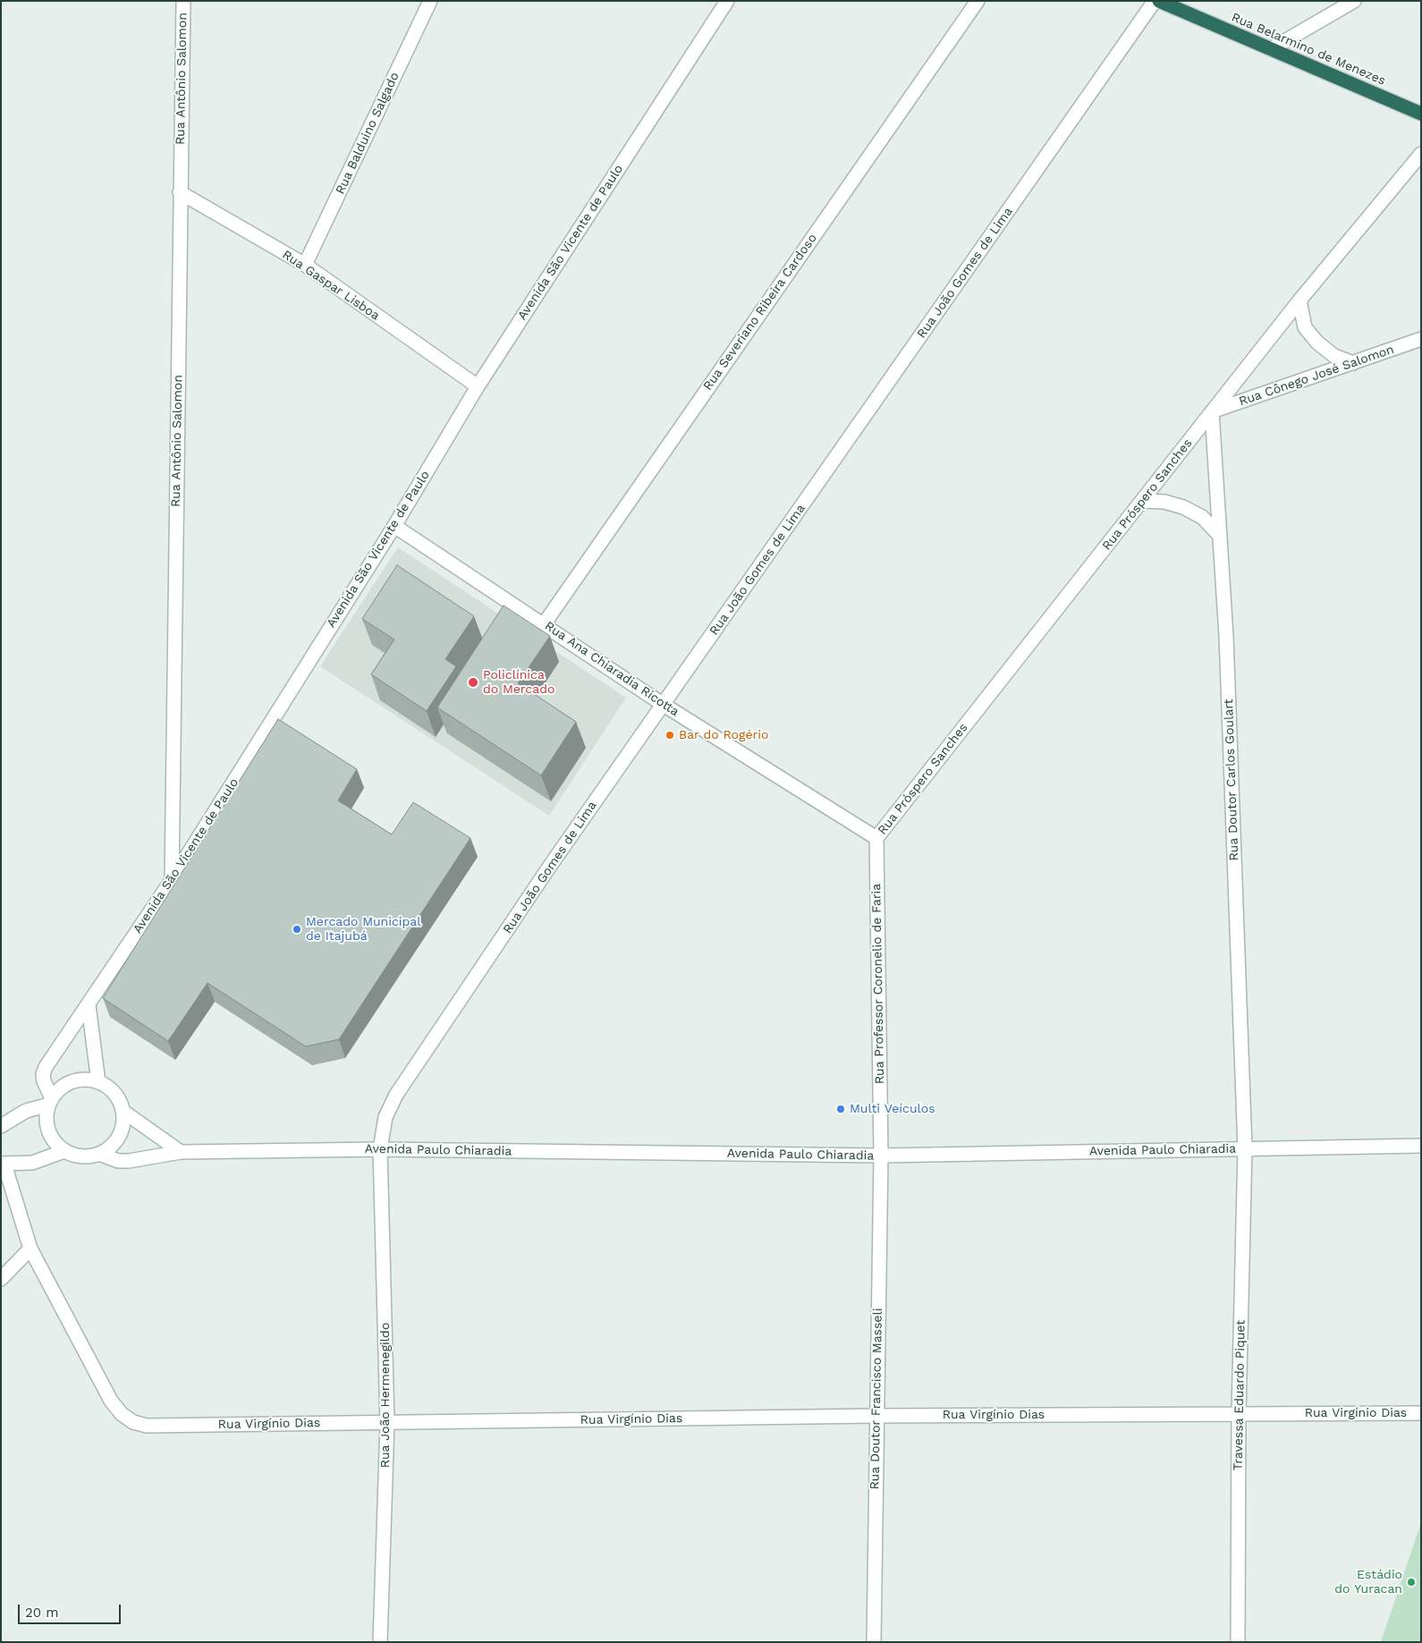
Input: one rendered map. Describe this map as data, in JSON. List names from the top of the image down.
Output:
{
  "streets": {
    "highway": ["Rua Belarmino de Menezes"],
    "street": [
      "Rua Antônio Salomon",
      "Rua Balduino Salgado",
      "Avenida São Vicente de Paulo",
      "Rua João Gomes de Lima",
      "Rua Gaspar Lisboa",
      "Rua Severiano Ribeira Cardoso",
      "Rua Cônego José Salomon",
      "Rua Próspero Sanches",
      "Rua Ana Chiaradia Ricotta",
      "Rua Doutor Carlos Goulart",
      "Rua Professor Coronelio de Faria",
      "Avenida Paulo Chiaradia",
      "Rua João Hermenegildo",
      "Travessa Eduardo Piquet",
      "Rua Doutor Francisco Masseli",
      "Rua Virgínio Dias"
    ]
  },
  "crossings": [
    ["Rua Antônio Salomon", "Avenida São Vicente de Paulo"],
    ["Rua Antônio Salomon", "Rua Gaspar Lisboa"],
    ["Rua Balduino Salgado", "Rua Gaspar Lisboa"],
    ["Avenida São Vicente de Paulo", "Rua Gaspar Lisboa"],
    ["Avenida São Vicente de Paulo", "Rua Ana Chiaradia Ricotta"],
    ["Avenida São Vicente de Paulo", "Avenida Paulo Chiaradia"],
    ["Rua João Gomes de Lima", "Rua Ana Chiaradia Ricotta"],
    ["Rua João Gomes de Lima", "Avenida Paulo Chiaradia"],
    ["Rua João Gomes de Lima", "Rua João Hermenegildo"],
    ["Rua Severiano Ribeira Cardoso", "Rua Ana Chiaradia Ricotta"],
    ["Rua Cônego José Salomon", "Rua Próspero Sanches"],
    ["Rua Cônego José Salomon", "Rua Doutor Carlos Goulart"],
    ["Rua Próspero Sanches", "Rua Ana Chiaradia Ricotta"],
    ["Rua Próspero Sanches", "Rua Doutor Carlos Goulart"],
    ["Rua Próspero Sanches", "Rua Professor Coronelio de Faria"],
    ["Rua Ana Chiaradia Ricotta", "Rua Professor Coronelio de Faria"],
    ["Rua Doutor Carlos Goulart", "Avenida Paulo Chiaradia"],
    ["Rua Doutor Carlos Goulart", "Travessa Eduardo Piquet"],
    ["Rua Professor Coronelio de Faria", "Avenida Paulo Chiaradia"],
    ["Rua Professor Coronelio de Faria", "Rua Doutor Francisco Masseli"],
    ["Avenida Paulo Chiaradia", "Rua João Hermenegildo"],
    ["Avenida Paulo Chiaradia", "Travessa Eduardo Piquet"],
    ["Avenida Paulo Chiaradia", "Rua Doutor Francisco Masseli"],
    ["Rua João Hermenegildo", "Rua Virgínio Dias"],
    ["Travessa Eduardo Piquet", "Rua Virgínio Dias"],
    ["Rua Doutor Francisco Masseli", "Rua Virgínio Dias"]
  ],
  "places": [
    "Policlínica do Mercado",
    "Bar do Rogério",
    "Mercado Municipal de Itajubá",
    "Multi Veículos",
    "Estádio do Yuracan"
  ],
  "scale_bar": "20 m"
}
